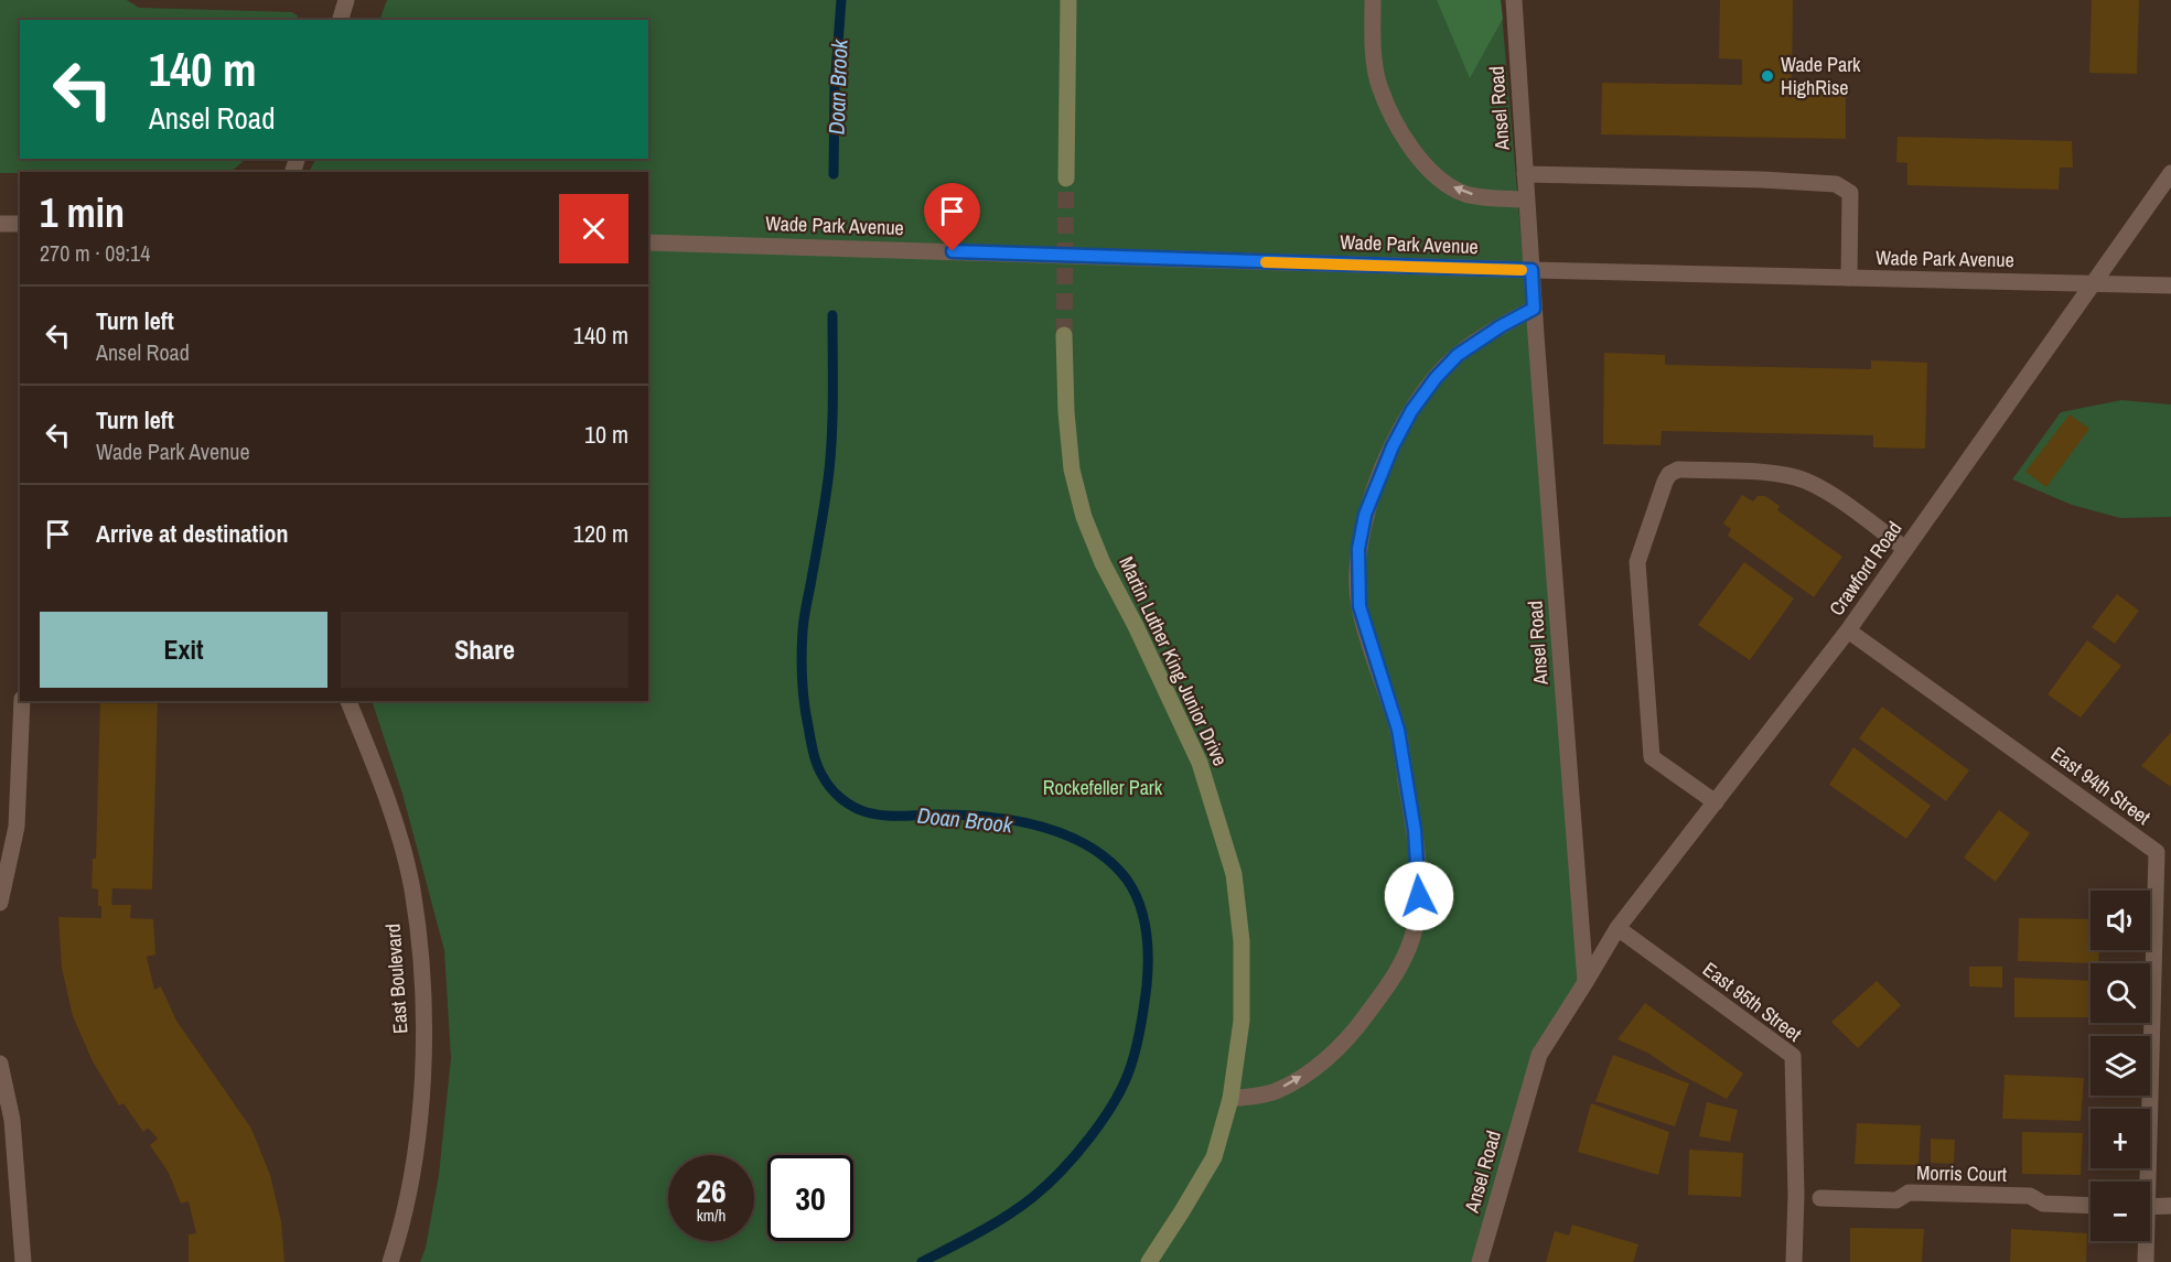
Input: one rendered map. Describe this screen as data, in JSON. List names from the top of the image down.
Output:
{
  "streets": {
    "main road": ["Martin Luther King Junior Drive"],
    "street": [
      "Ansel Road",
      "Wade Park Avenue",
      "Crawford Road",
      "East 94th Street",
      "East Boulevard",
      "East 95th Street",
      "Morris Court"
    ]
  },
  "crossings": [
    ["Ansel Road", "Wade Park Avenue"],
    ["Ansel Road", "Crawford Road"],
    ["Wade Park Avenue", "Crawford Road"],
    ["Crawford Road", "East 94th Street"],
    ["Crawford Road", "East 95th Street"]
  ],
  "water": ["Doan Brook"],
  "parks": ["Rockefeller Park"],
  "places": ["Wade Park HighRise"],
  "page": {
    "turn": ["140 m", "Ansel Road"],
    "heading": ["1 min", "270 m · 09:14"],
    "list": [
      {
        "name": "Turn left",
        "note": "Ansel Road",
        "value": "140 m"
      },
      {
        "name": "Turn left",
        "note": "Wade Park Avenue",
        "value": "10 m"
      },
      {
        "name": "Arrive at destination",
        "value": "120 m"
      }
    ],
    "buttons": ["Exit", "Share"],
    "map_buttons": ["+", "−"],
    "speed": "26 km/h",
    "limit": "30"
  }
}
